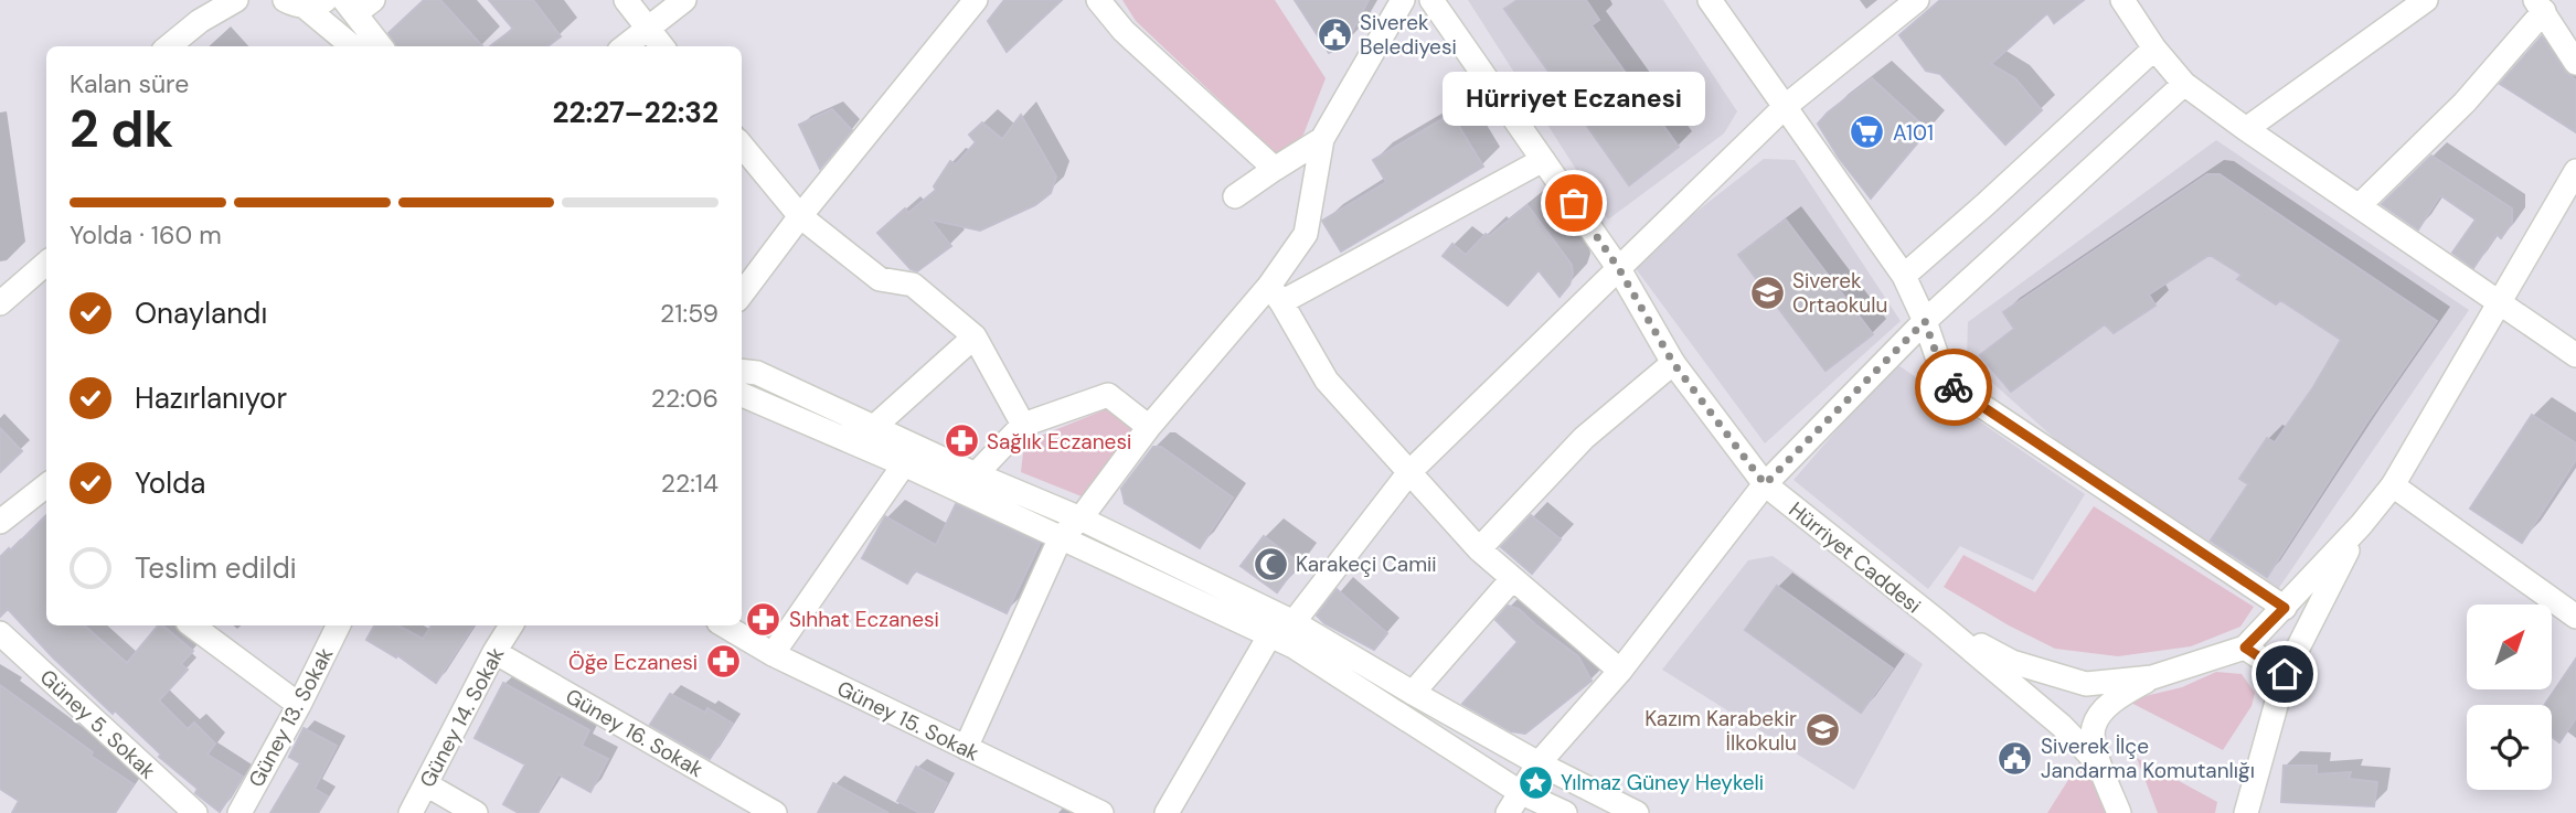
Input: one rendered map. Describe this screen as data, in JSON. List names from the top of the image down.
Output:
{
  "streets": {
    "street": [
      "Hürriyet Caddesi",
      "Güney 13. Sokak",
      "Güney 14. Sokak",
      "Güney 15. Sokak",
      "Güney 5. Sokak",
      "Güney 16. Sokak"
    ]
  },
  "crossings": [
    ["Güney 14. Sokak", "Güney 16. Sokak"]
  ],
  "places": {
    "public building": ["Siverek Belediyesi", "Siverek İlçe Jandarma Komutanlığı"],
    "supermarket": ["A101"],
    "other": ["Hürriyet Eczanesi"],
    "school or university": ["Siverek Ortaokulu", "Kazım Karabekir İlkokulu"],
    "pharmacy": ["Sağlık Eczanesi", "Sıhhat Eczanesi", "Öğe Eczanesi"],
    "mosque": ["Karakeçi Camii"],
    "place": ["Yılmaz Güney Heykeli"]
  },
  "north": "top right",
  "page": {
    "heading": ["2 dk", "Kalan süre", "22:27–22:32"],
    "bubble": "Hürriyet Eczanesi",
    "bar": "Yolda · 160 m",
    "list": [
      ["Onaylandı", "21:59"],
      ["Hazırlanıyor", "22:06"],
      ["Yolda", "22:14"],
      "Teslim edildi"
    ]
  }
}
